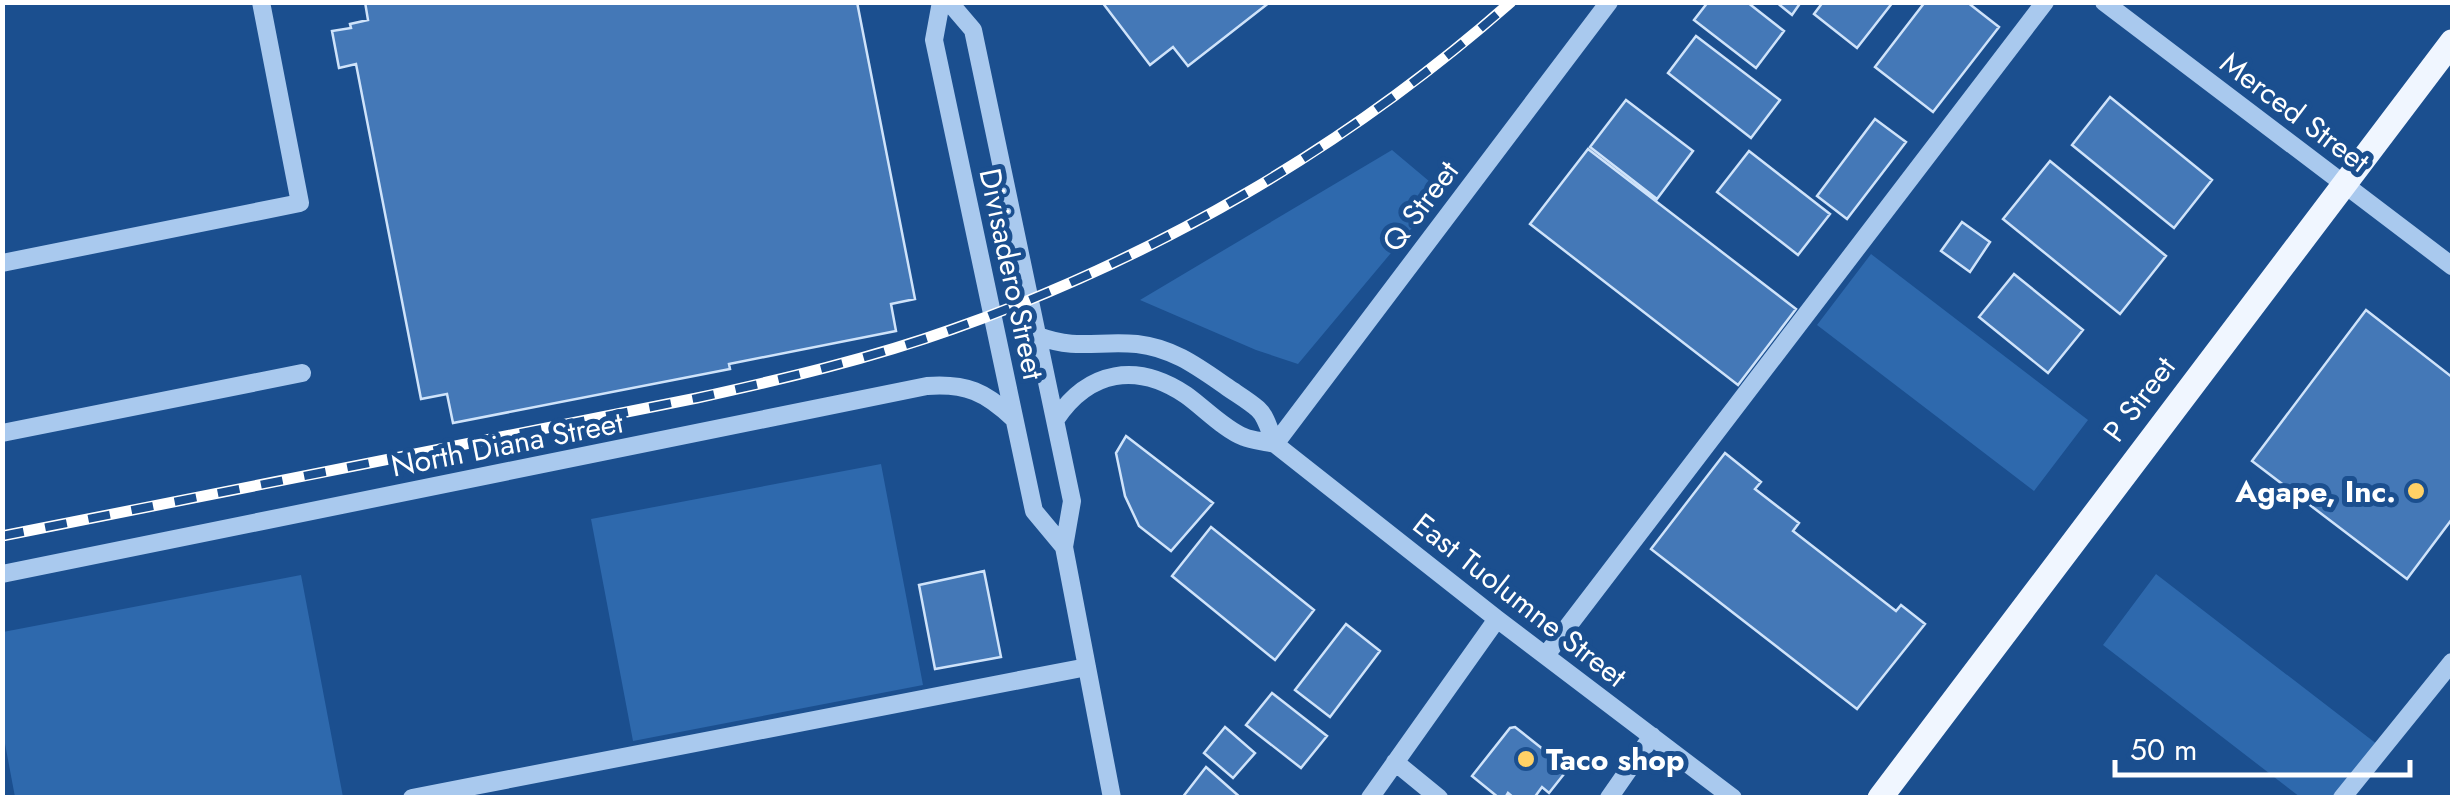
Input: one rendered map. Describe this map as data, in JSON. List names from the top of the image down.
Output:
{
  "streets": {
    "main road": ["P Street"],
    "street": [
      "Merced Street",
      "Q Street",
      "Divisadero Street",
      "North Diana Street",
      "East Tuolumne Street"
    ]
  },
  "crossings": [
    ["Merced Street", "P Street"],
    ["Q Street", "East Tuolumne Street"],
    ["Divisadero Street", "North Diana Street"],
    ["Divisadero Street", "East Tuolumne Street"]
  ],
  "places": ["Agape, Inc.", "Taco shop"],
  "scale_bar": "50 m"
}
